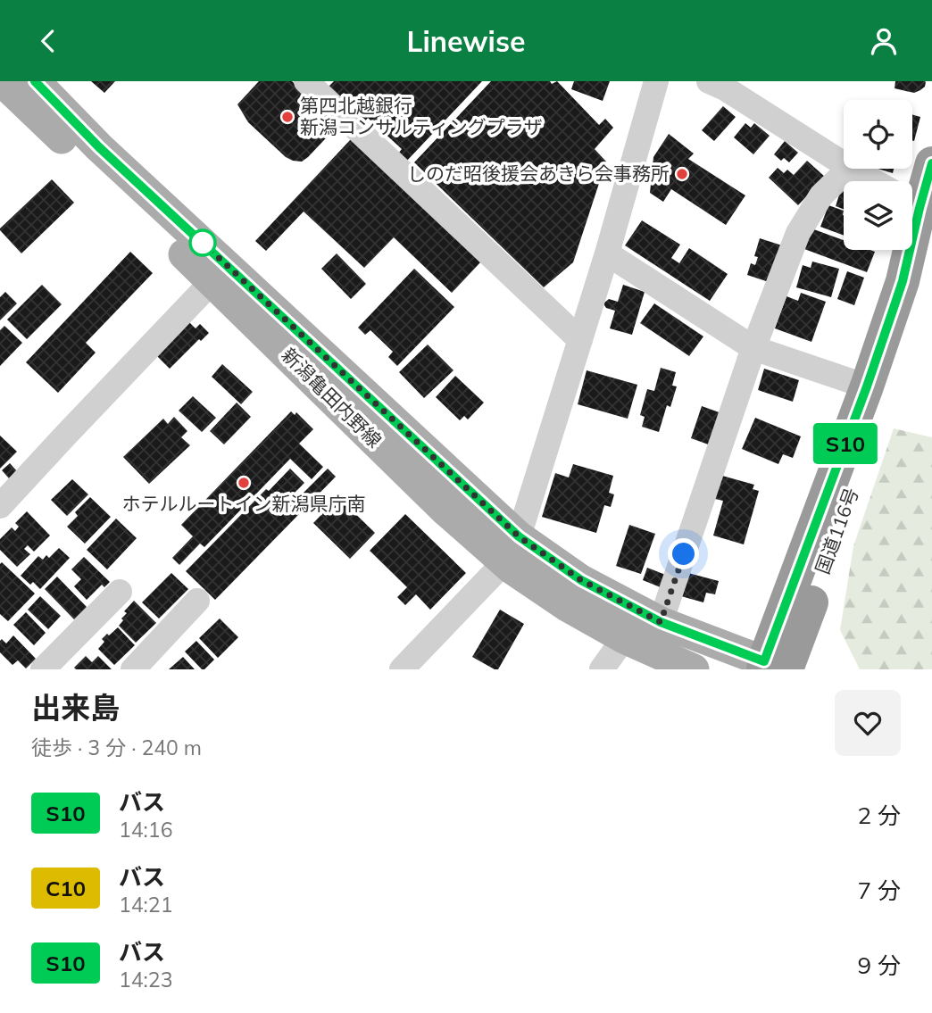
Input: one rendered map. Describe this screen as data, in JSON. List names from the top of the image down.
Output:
{
  "streets": {
    "highway": ["国道116号"],
    "main road": ["新潟亀田内野線"]
  },
  "crossings": [
    ["新潟亀田内野線", "国道116号"]
  ],
  "places": ["第四北越銀行 新潟コンサルティングプラザ", "しのだ昭後援会あきら会事務所", "ホテルルートイン新潟県庁南"],
  "lines": ["bus line S10"],
  "page": {
    "header": "Linewise",
    "on_map": "S10",
    "heading": ["出来島", "徒歩 · 3 分 · 240 m"],
    "list": [
      {
        "mark": "S10",
        "name": "バス",
        "note": "14:16",
        "value": "2 分"
      },
      {
        "mark": "C10",
        "name": "バス",
        "note": "14:21",
        "value": "7 分"
      },
      {
        "mark": "S10",
        "name": "バス",
        "note": "14:23",
        "value": "9 分"
      }
    ]
  }
}
